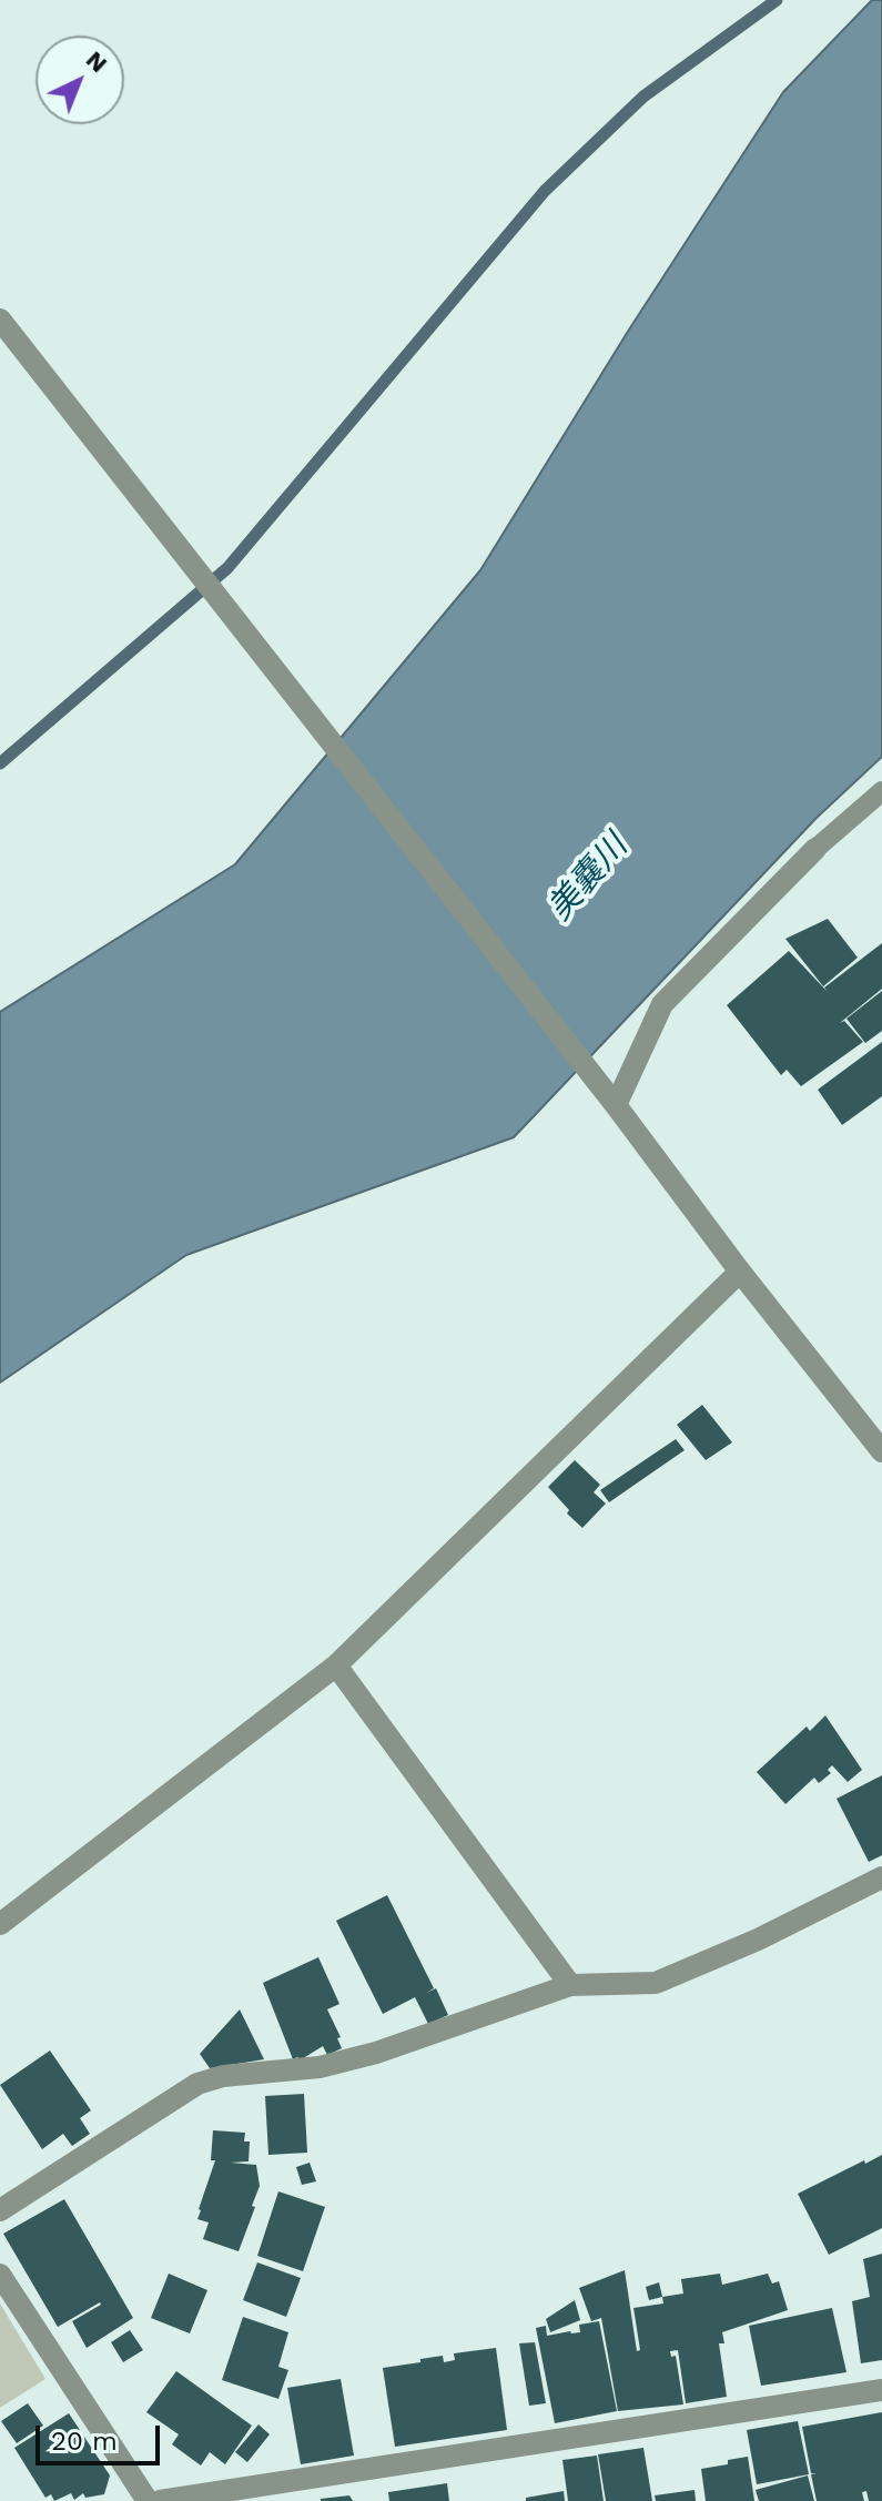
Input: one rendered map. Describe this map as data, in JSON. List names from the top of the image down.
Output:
{
  "water": ["美嚢川"],
  "scale_bar": "20 m",
  "north": "top right"
}
